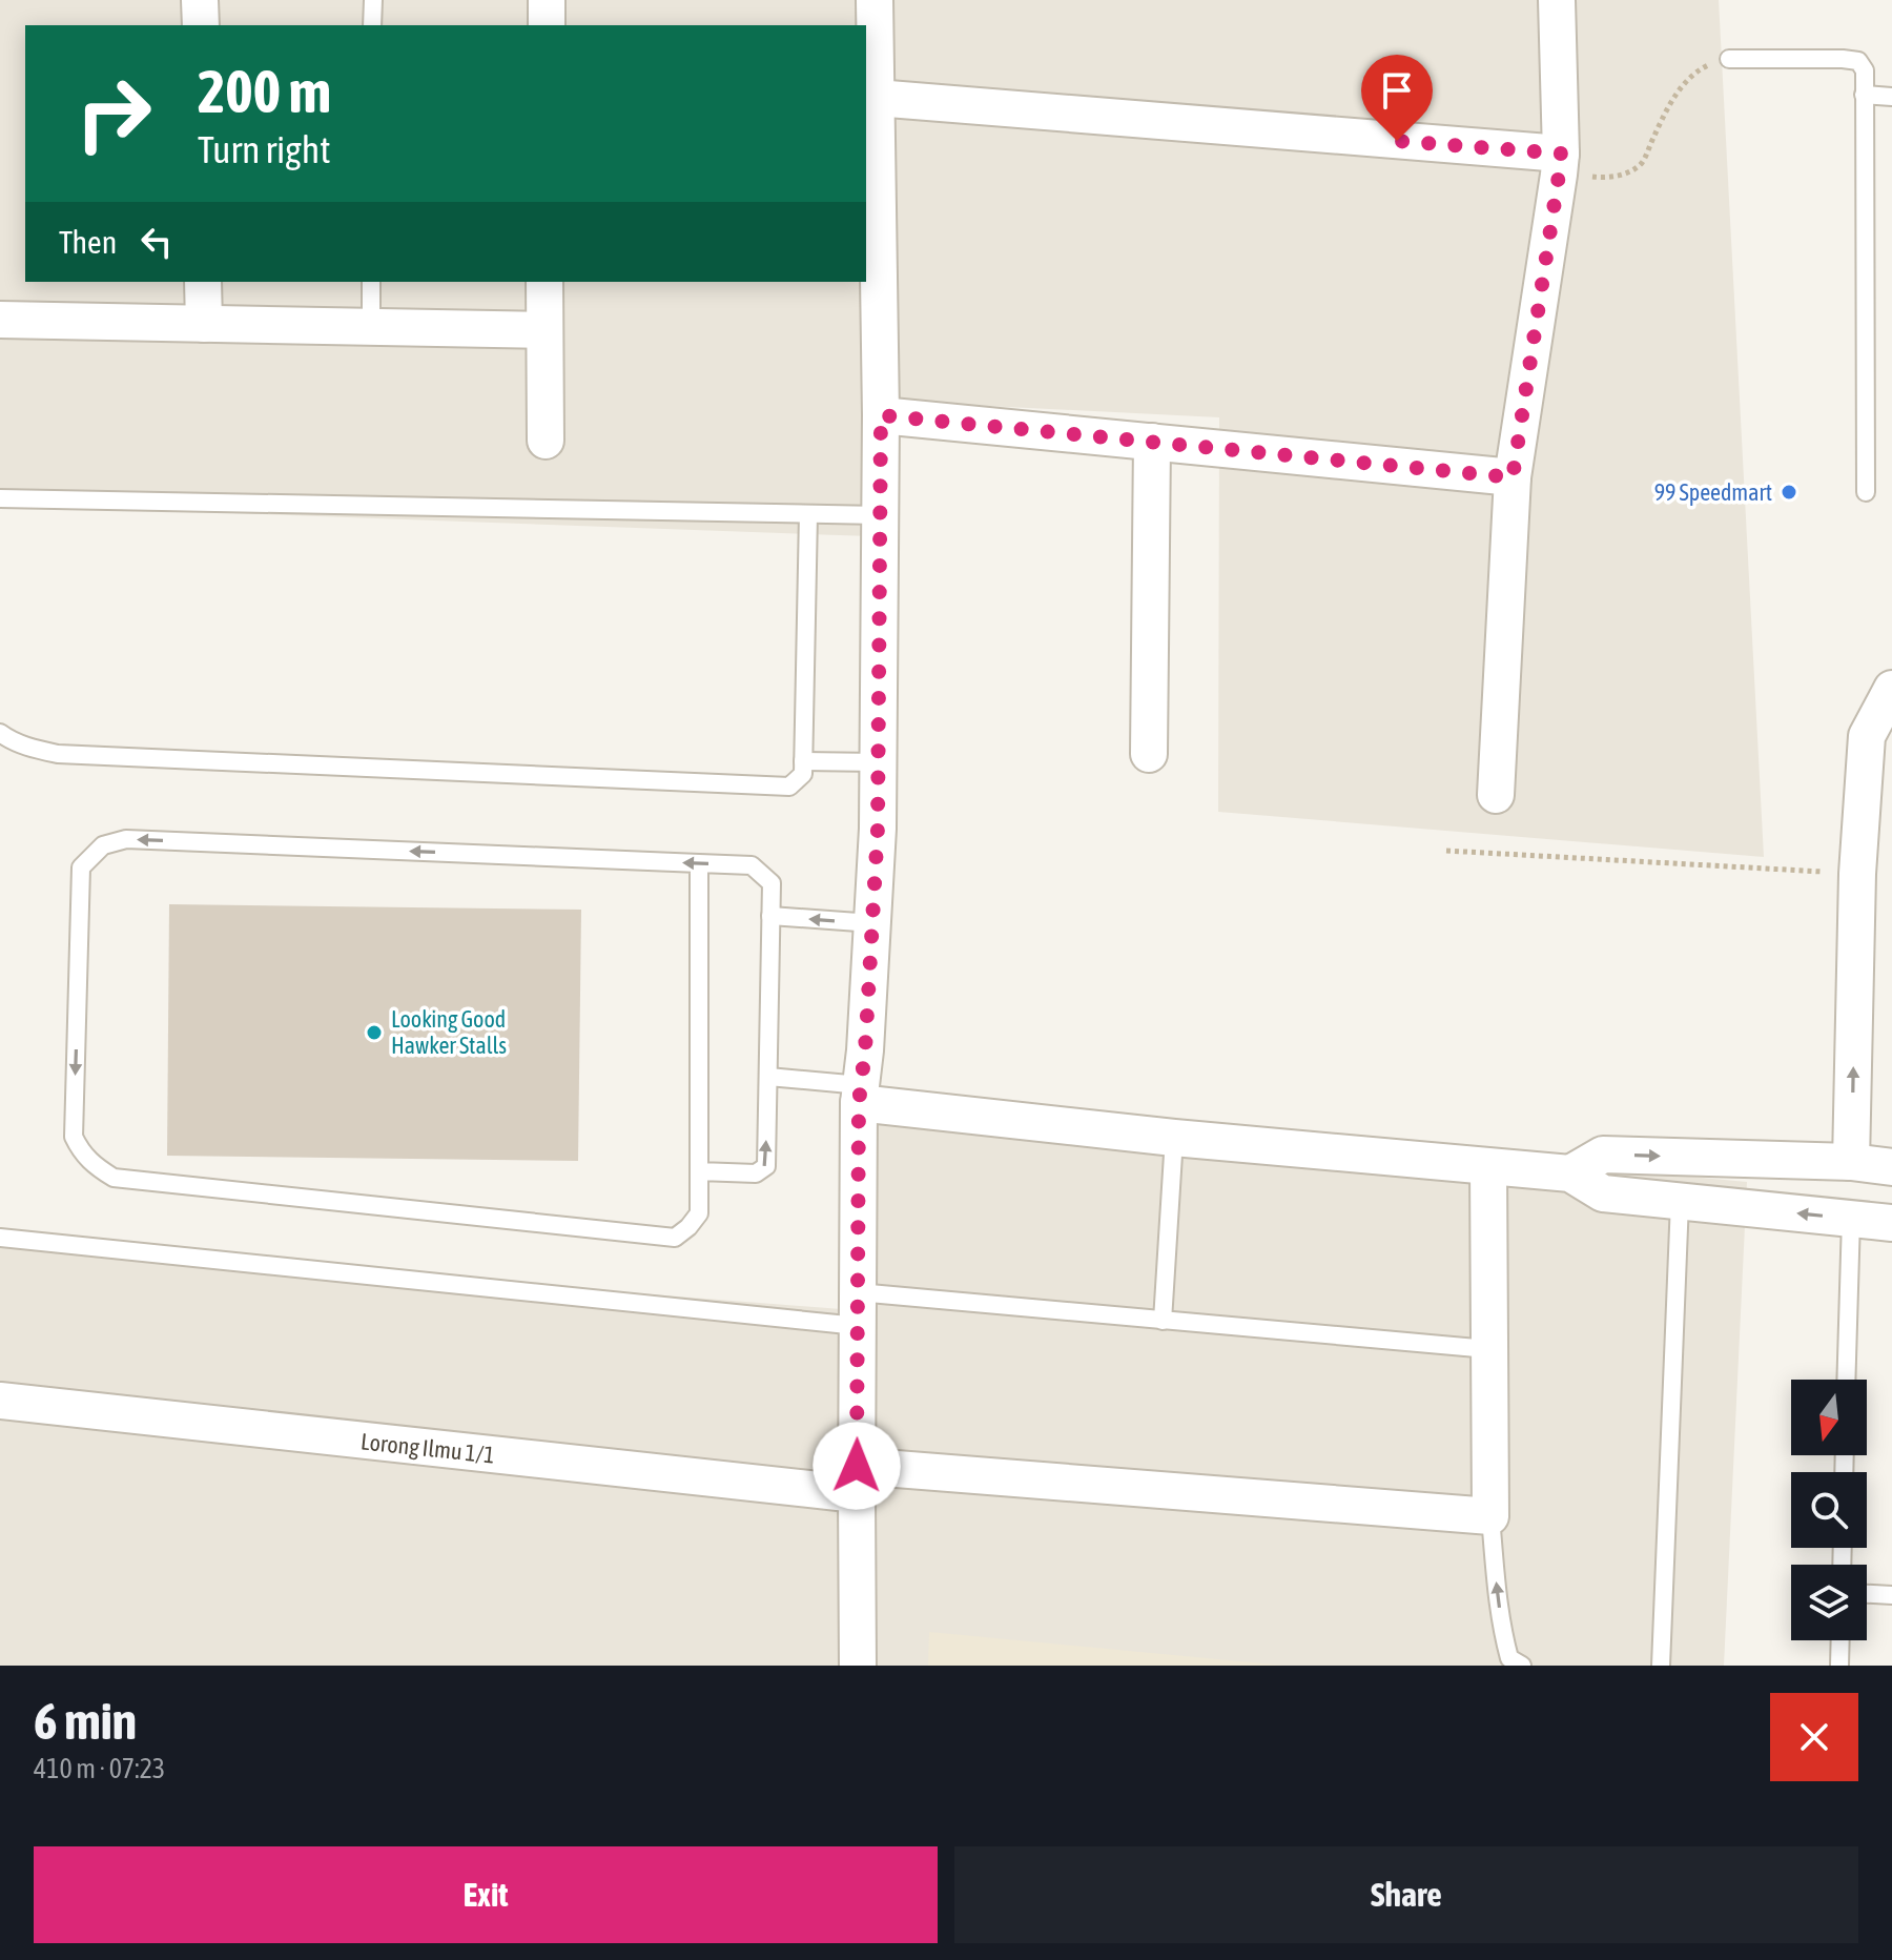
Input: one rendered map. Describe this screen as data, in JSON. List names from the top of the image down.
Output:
{
  "streets": {
    "street": ["Lorong Ilmu 1/1"]
  },
  "places": ["99 Speedmart", "Looking Good Hawker Stalls"],
  "north": "bottom",
  "page": {
    "turn": ["200 m", "Turn right"],
    "then": "Then",
    "heading": ["6 min", "410 m · 07:23"],
    "buttons": ["Exit", "Share"]
  }
}
